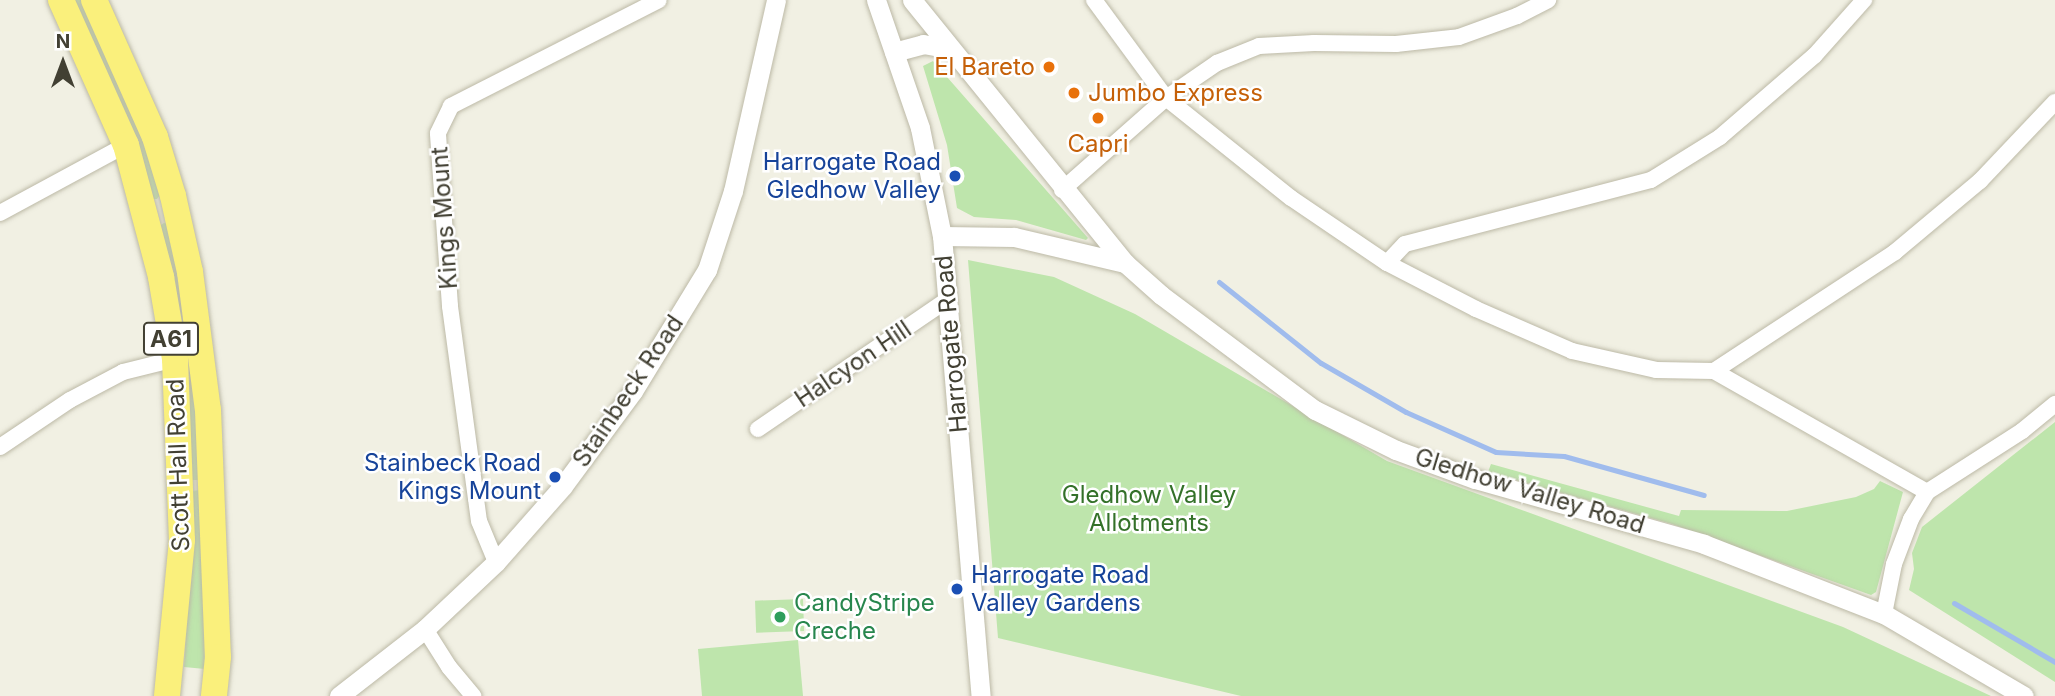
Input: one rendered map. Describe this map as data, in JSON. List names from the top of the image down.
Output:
{
  "streets": {
    "highway": ["A61", "Scott Hall Road"],
    "street": [
      "Kings Mount",
      "Harrogate Road",
      "Halcyon Hill",
      "Stainbeck Road",
      "Gledhow Valley Road"
    ]
  },
  "crossings": [
    ["Kings Mount", "Stainbeck Road"],
    ["Harrogate Road", "Halcyon Hill"]
  ],
  "parks": ["Gledhow Valley Allotments"],
  "places": [
    "El Bareto",
    "Jumbo Express",
    "Capri",
    "Harrogate Road Gledhow Valley",
    "Stainbeck Road Kings Mount",
    "Harrogate Road Valley Gardens",
    "CandyStripe Creche"
  ],
  "north": "top"
}
